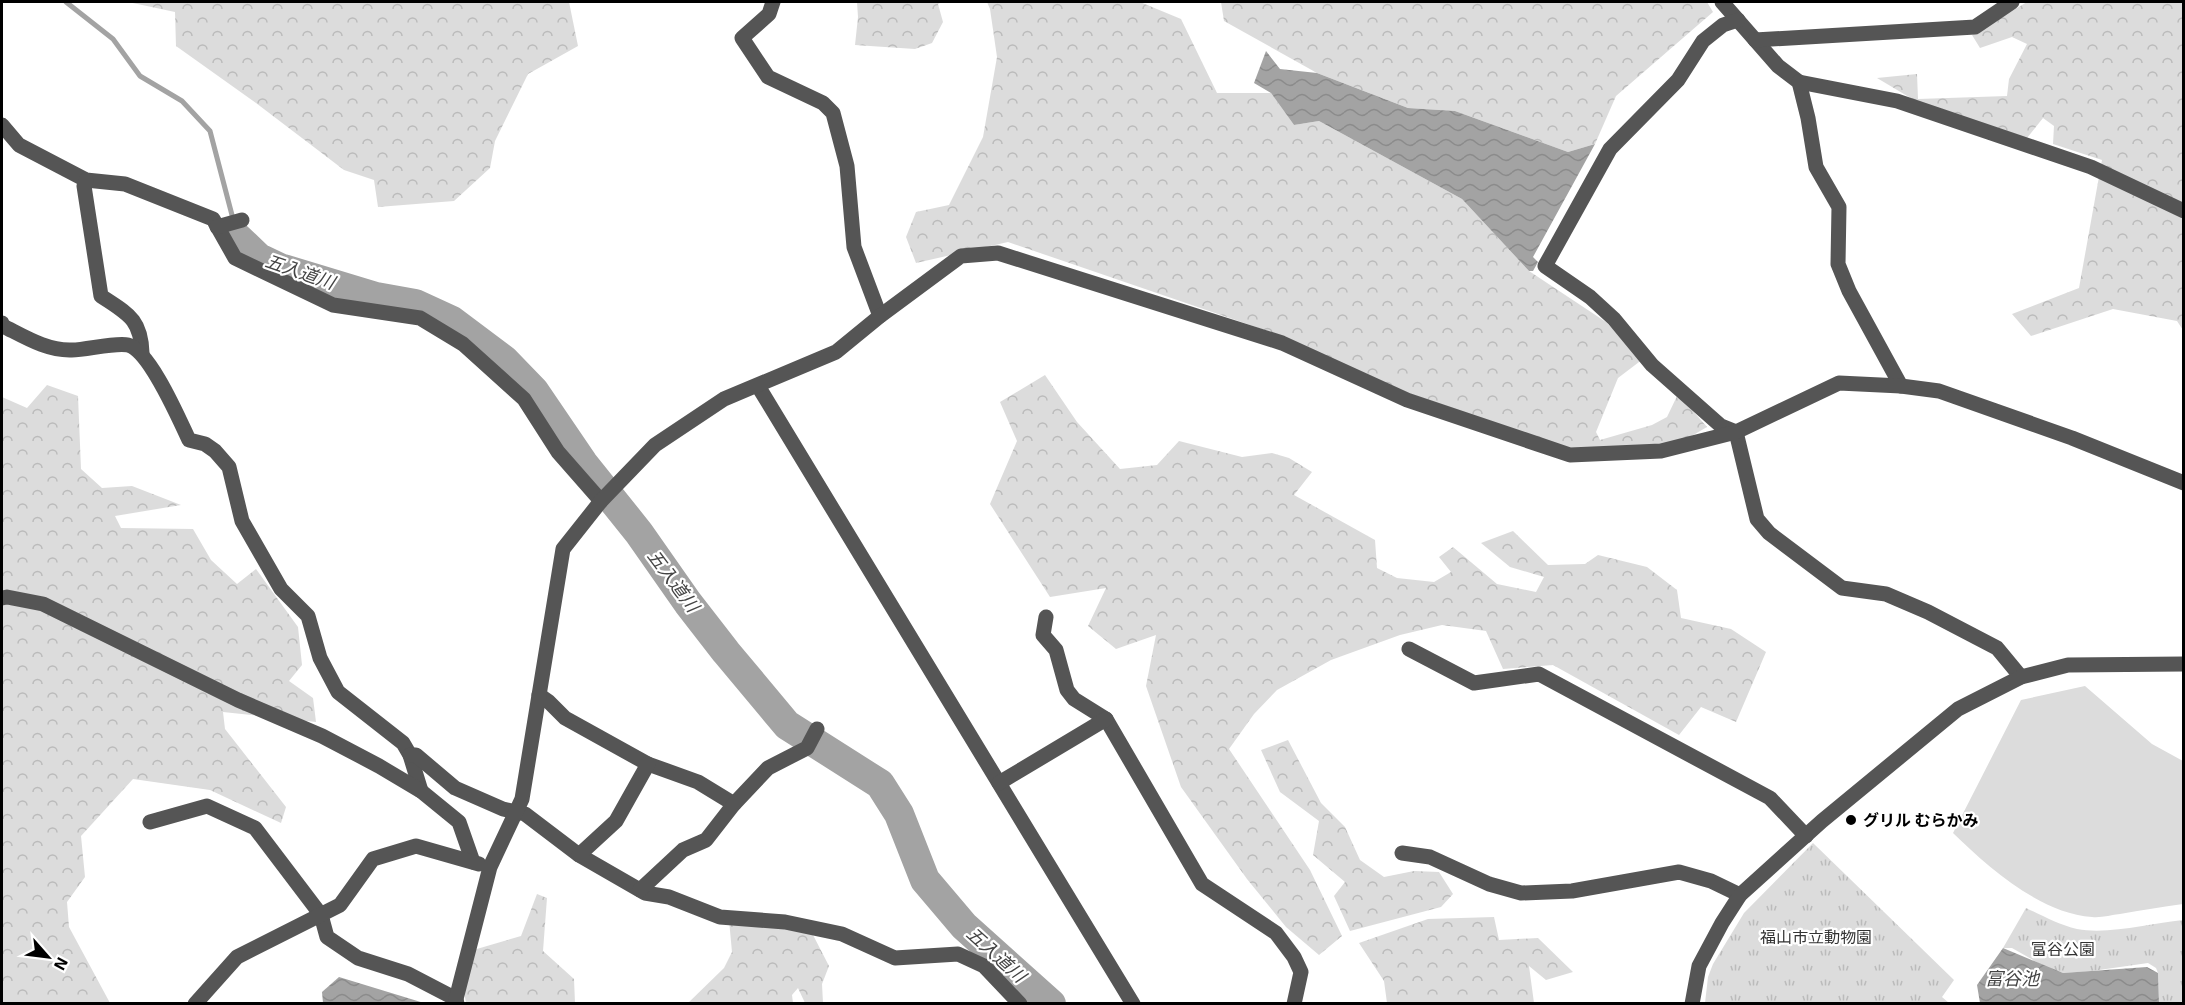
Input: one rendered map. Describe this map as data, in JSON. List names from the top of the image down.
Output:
{
  "water": ["五入道川", "富谷池"],
  "parks": ["福山市立動物園", "富谷公園"],
  "places": ["グリル むらかみ"],
  "north": "bottom right"
}
